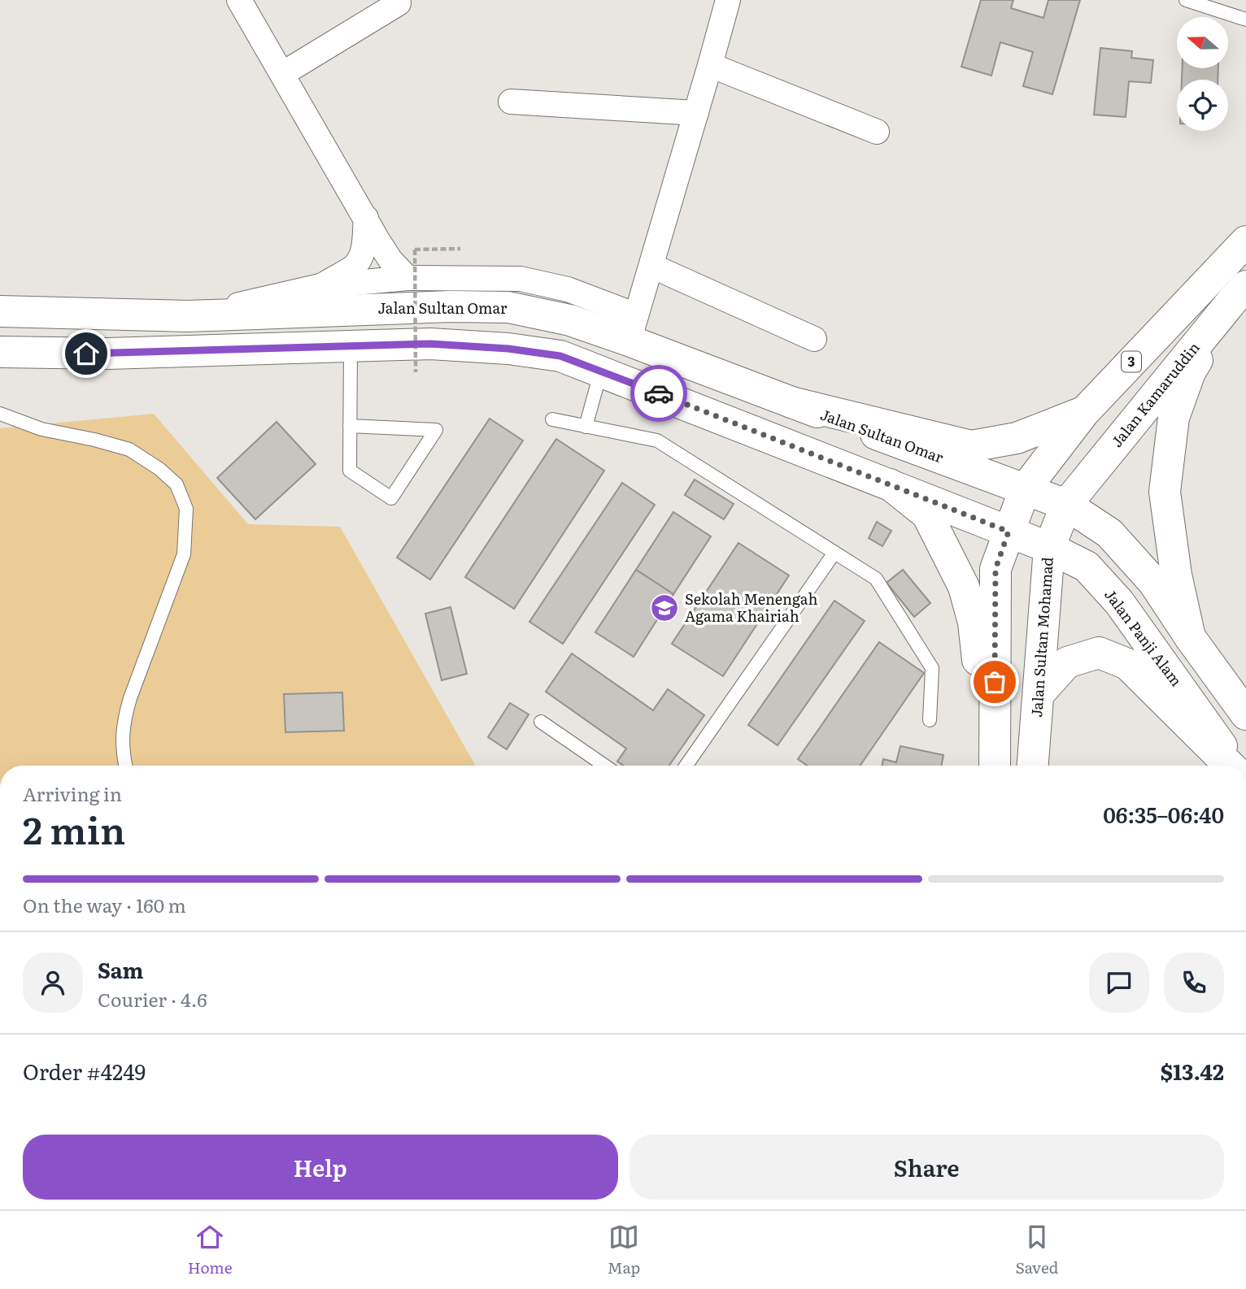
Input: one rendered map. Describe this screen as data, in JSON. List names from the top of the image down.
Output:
{
  "streets": {
    "main road": [
      "Jalan Sultan Omar",
      "3",
      "Jalan Kamaruddin",
      "Jalan Sultan Mohamad",
      "Jalan Panji Alam"
    ]
  },
  "crossings": [
    ["Jalan Sultan Omar", "3"],
    ["3", "Jalan Panji Alam"],
    ["Jalan Kamaruddin", "Jalan Sultan Mohamad"],
    ["Jalan Sultan Mohamad", "Jalan Panji Alam"]
  ],
  "places": {
    "school or university": ["Sekolah Menengah Agama Khairiah"]
  },
  "north": "left",
  "page": {
    "heading": ["2 min", "Arriving in", "06:35–06:40"],
    "panel": [
      "Sam",
      "Courier · 4.6",
      "Order #4249",
      "$13.42"
    ],
    "bar": "On the way · 160 m",
    "buttons": ["Help", "Share"],
    "tabs": ["Home", "Map", "Saved"]
  }
}
